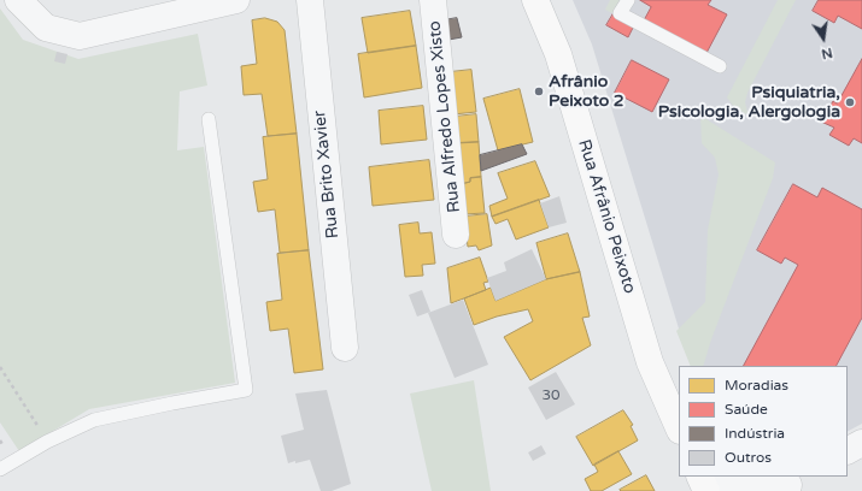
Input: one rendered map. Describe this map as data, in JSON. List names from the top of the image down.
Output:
{
  "streets": {
    "main road": ["Rua Afrânio Peixoto"],
    "street": ["Rua Alfredo Lopes Xisto", "Rua Brito Xavier"]
  },
  "places": ["Afrânio Peixoto 2", "Psiquiatria, Psicologia, Alergologia"],
  "house_numbers": ["30"],
  "legend": [
    "Moradias",
    "Saúde",
    "Indústria",
    "Outros"
  ],
  "north": "bottom"
}
